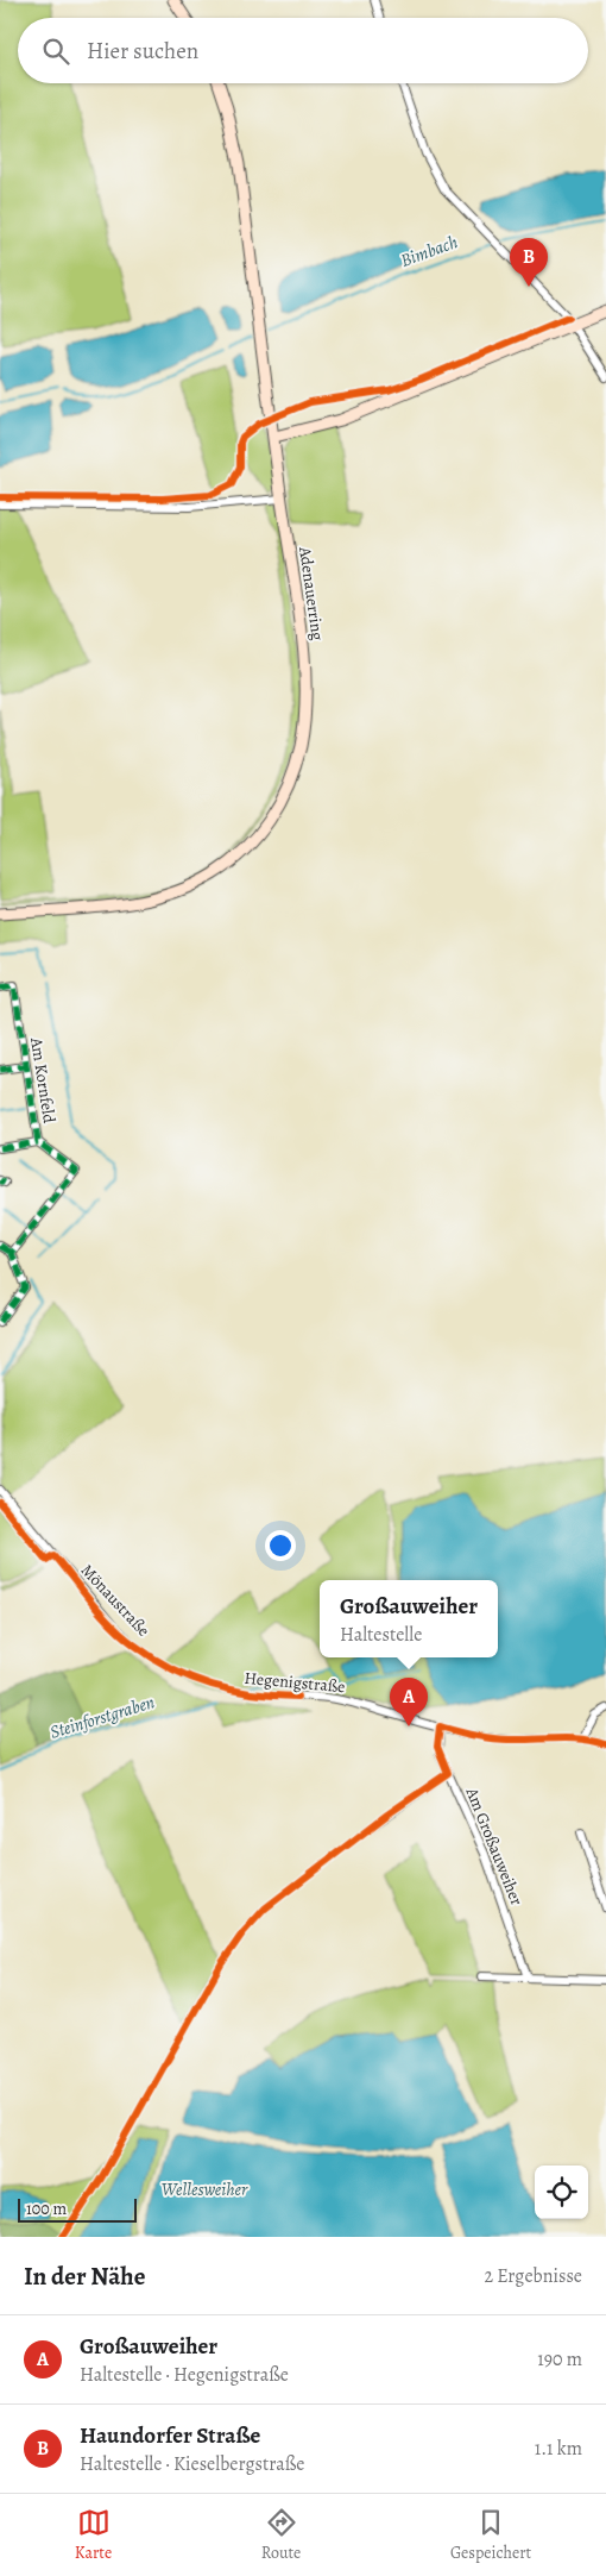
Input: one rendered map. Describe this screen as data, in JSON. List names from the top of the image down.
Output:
{
  "streets": {
    "main road": ["Adenauerring"],
    "street": [
      "Am Kornfeld",
      "Mönaustraße",
      "Hegenigstraße",
      "Am Großauweiher"
    ]
  },
  "crossings": [
    ["Mönaustraße", "Hegenigstraße"],
    ["Hegenigstraße", "Am Großauweiher"]
  ],
  "water": ["Bimbach", "Steinforstgraben", "Wellesweiher"],
  "scale_bar": "100 m",
  "page": {
    "search": "Hier suchen",
    "pins": ["B", "A"],
    "popup": ["Großauweiher", "Haltestelle"],
    "scale": "100 m",
    "heading": ["In der Nähe", "2 Ergebnisse"],
    "list": [
      {
        "mark": "A",
        "name": "Großauweiher",
        "note": "Haltestelle · Hegenigstraße",
        "value": "190 m"
      },
      {
        "mark": "B",
        "name": "Haundorfer Straße",
        "note": "Haltestelle · Kieselbergstraße",
        "value": "1.1 km"
      }
    ],
    "nav": ["Karte", "Route", "Gespeichert"]
  }
}
